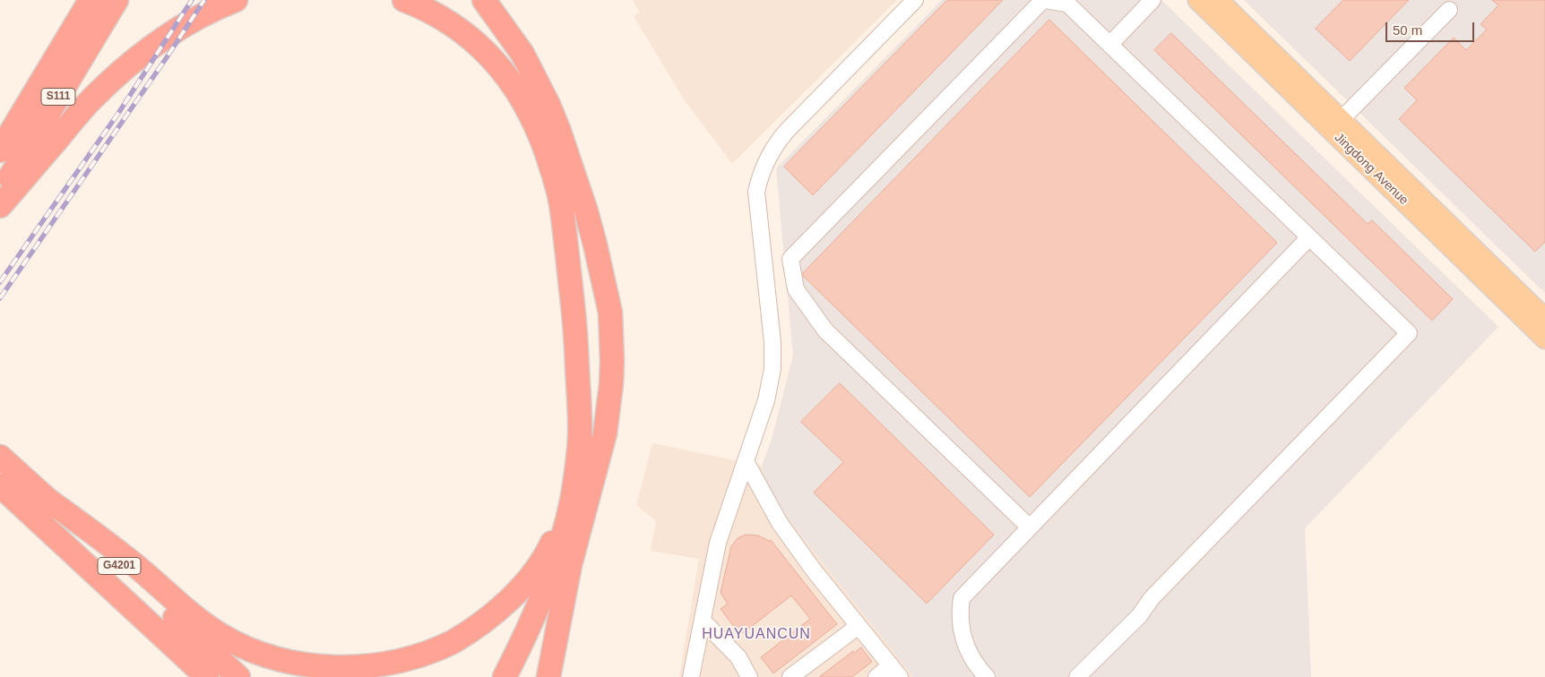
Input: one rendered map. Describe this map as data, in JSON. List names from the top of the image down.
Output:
{
  "streets": {
    "highway": ["S111", "G4201"],
    "main road": ["Jingdong Avenue"]
  },
  "districts": ["HUAYUANCUN"],
  "scale_bar": "50 m"
}
